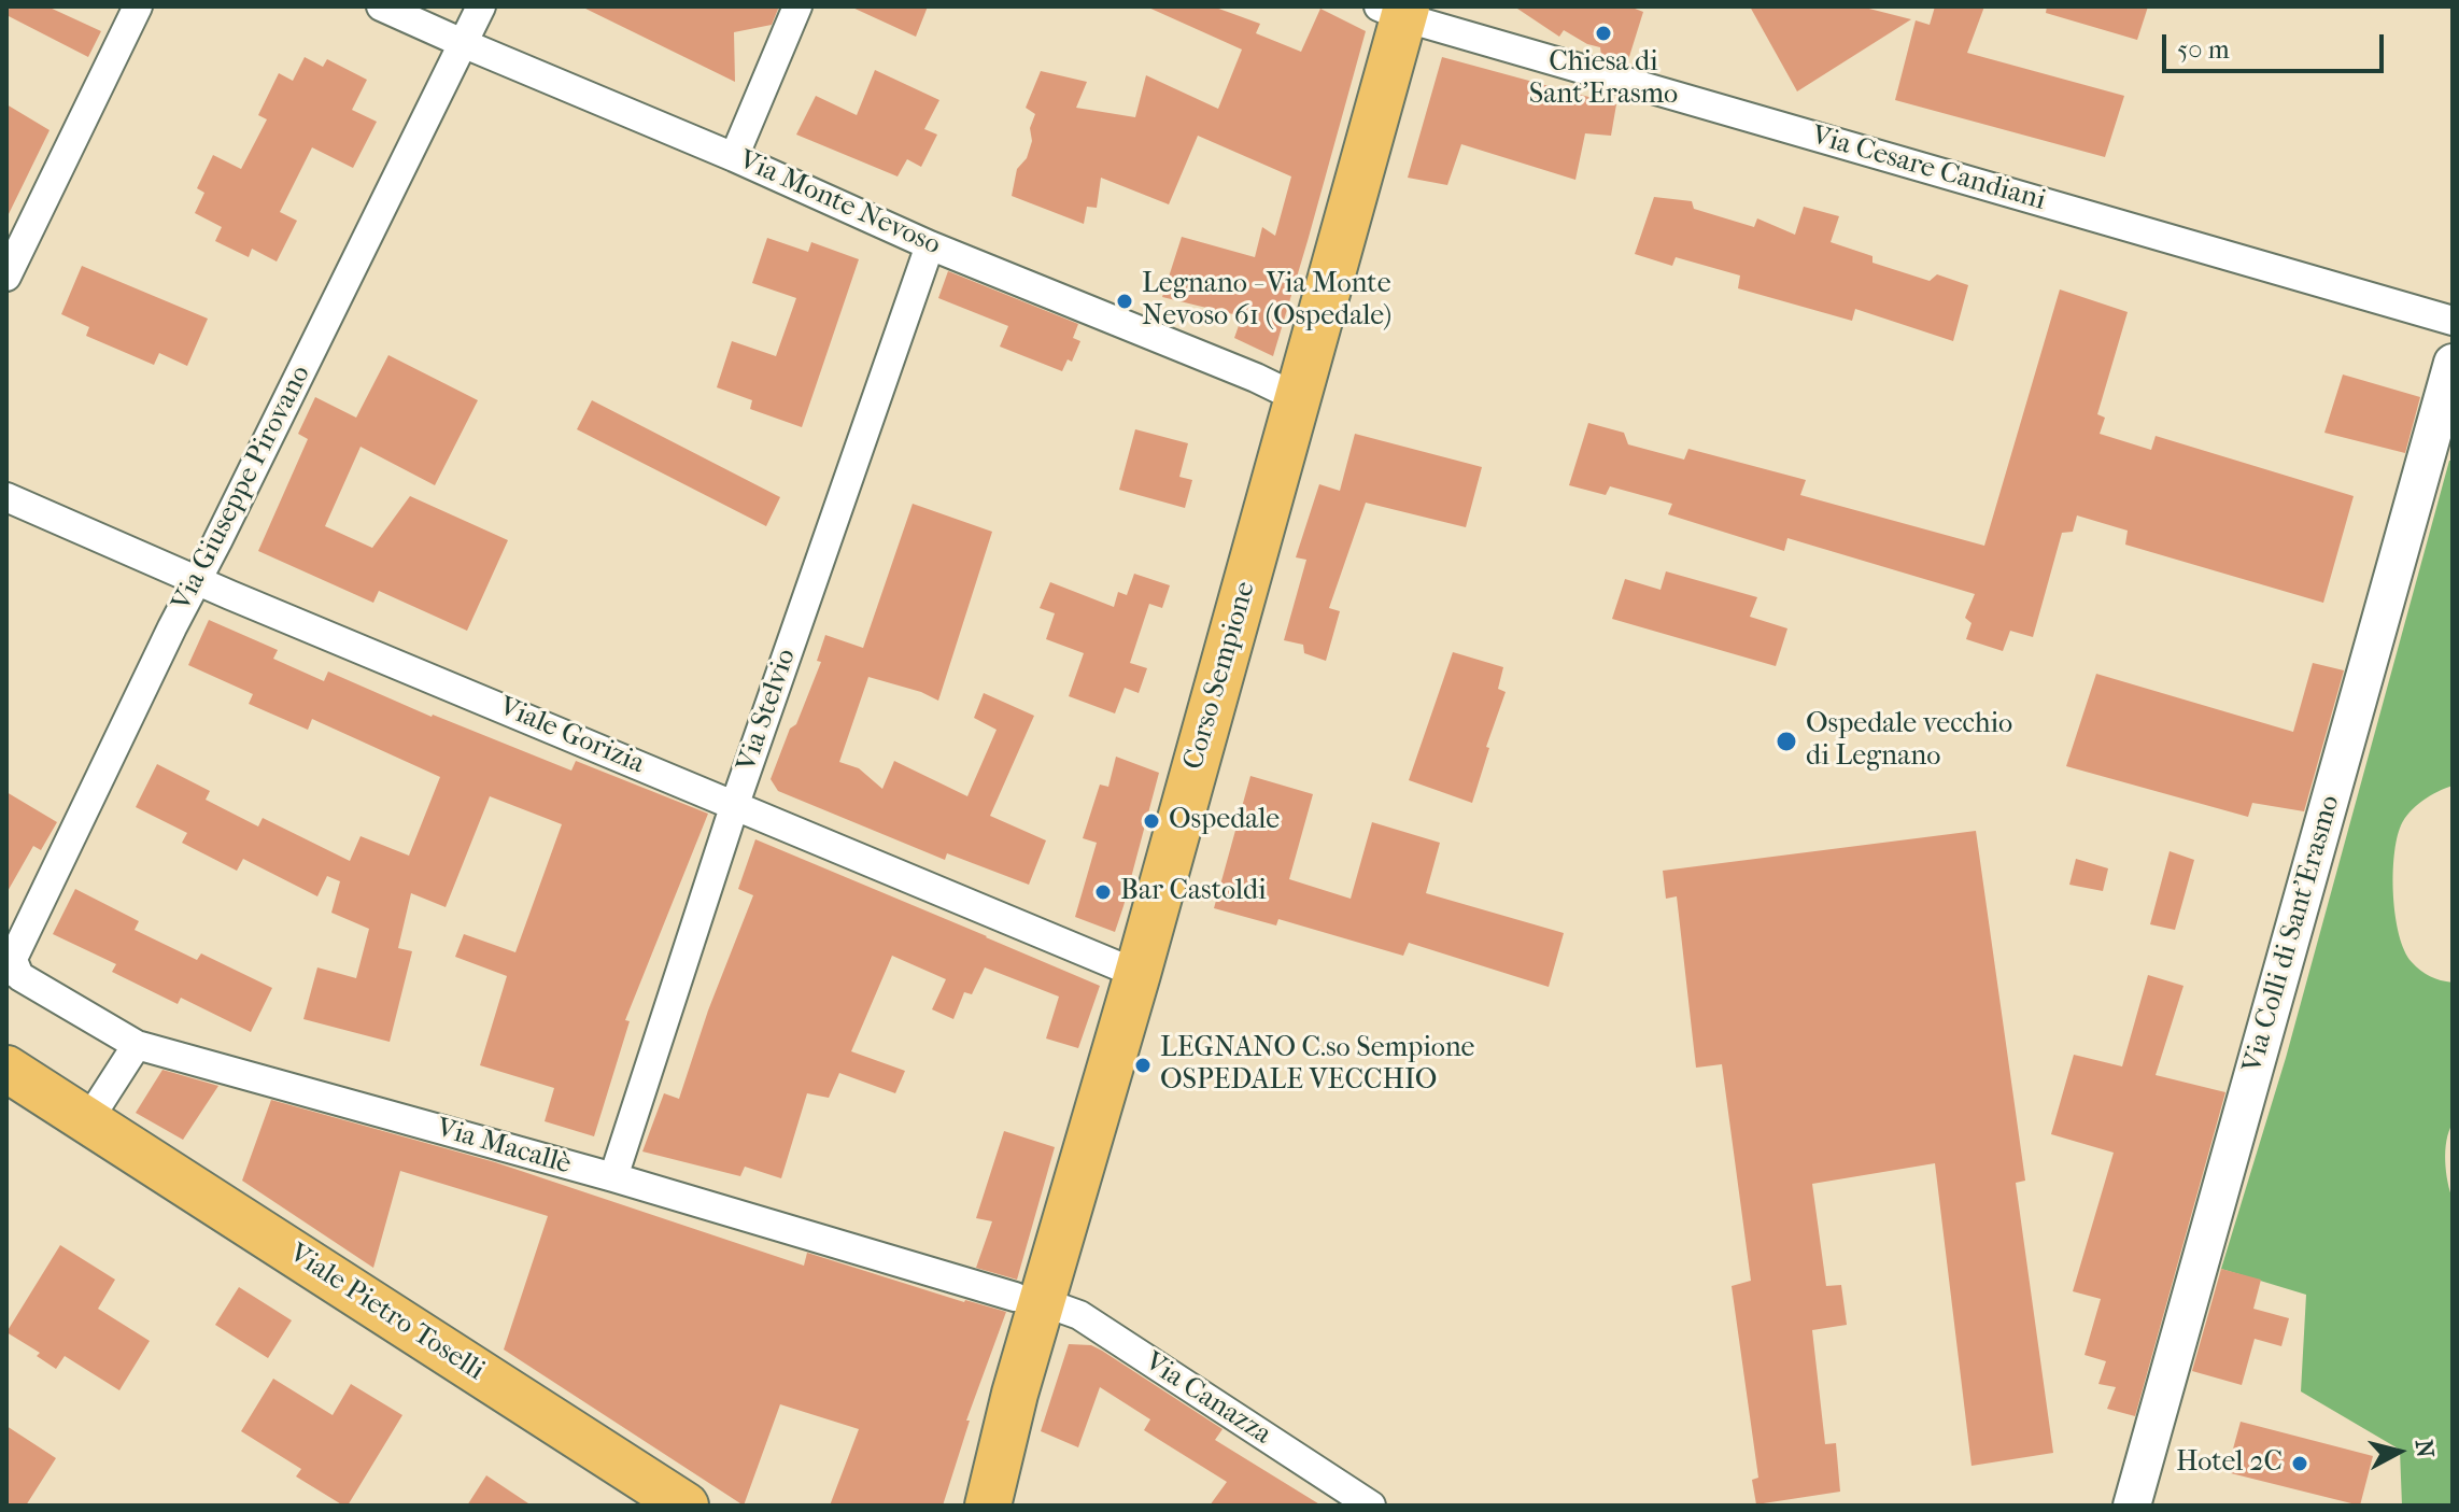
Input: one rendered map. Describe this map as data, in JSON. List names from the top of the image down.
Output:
{
  "streets": {
    "main road": ["Corso Sempione", "Viale Pietro Toselli"],
    "street": [
      "Via Cesare Candiani",
      "Via Monte Nevoso",
      "Via Giuseppe Pirovano",
      "Via Stelvio",
      "Viale Gorizia",
      "Via Colli di Sant'Erasmo",
      "Via Macallè",
      "Via Canazza"
    ]
  },
  "crossings": [
    ["Via Cesare Candiani", "Corso Sempione"],
    ["Via Monte Nevoso", "Via Giuseppe Pirovano"],
    ["Via Monte Nevoso", "Corso Sempione"],
    ["Via Monte Nevoso", "Via Stelvio"],
    ["Via Giuseppe Pirovano", "Viale Gorizia"],
    ["Via Giuseppe Pirovano", "Via Macallè"],
    ["Corso Sempione", "Viale Gorizia"],
    ["Corso Sempione", "Via Macallè"],
    ["Corso Sempione", "Via Canazza"],
    ["Via Stelvio", "Viale Gorizia"],
    ["Via Stelvio", "Via Macallè"],
    ["Via Macallè", "Via Canazza"]
  ],
  "places": [
    "Chiesa di Sant'Erasmo",
    "Legnano - Via Monte Nevoso 61 (Ospedale)",
    "Ospedale vecchio di Legnano",
    "Ospedale",
    "Bar Castoldi",
    "LEGNANO C.so Sempione OSPEDALE VECCHIO",
    "Hotel 2C"
  ],
  "scale_bar": "50 m",
  "north": "right"
}
